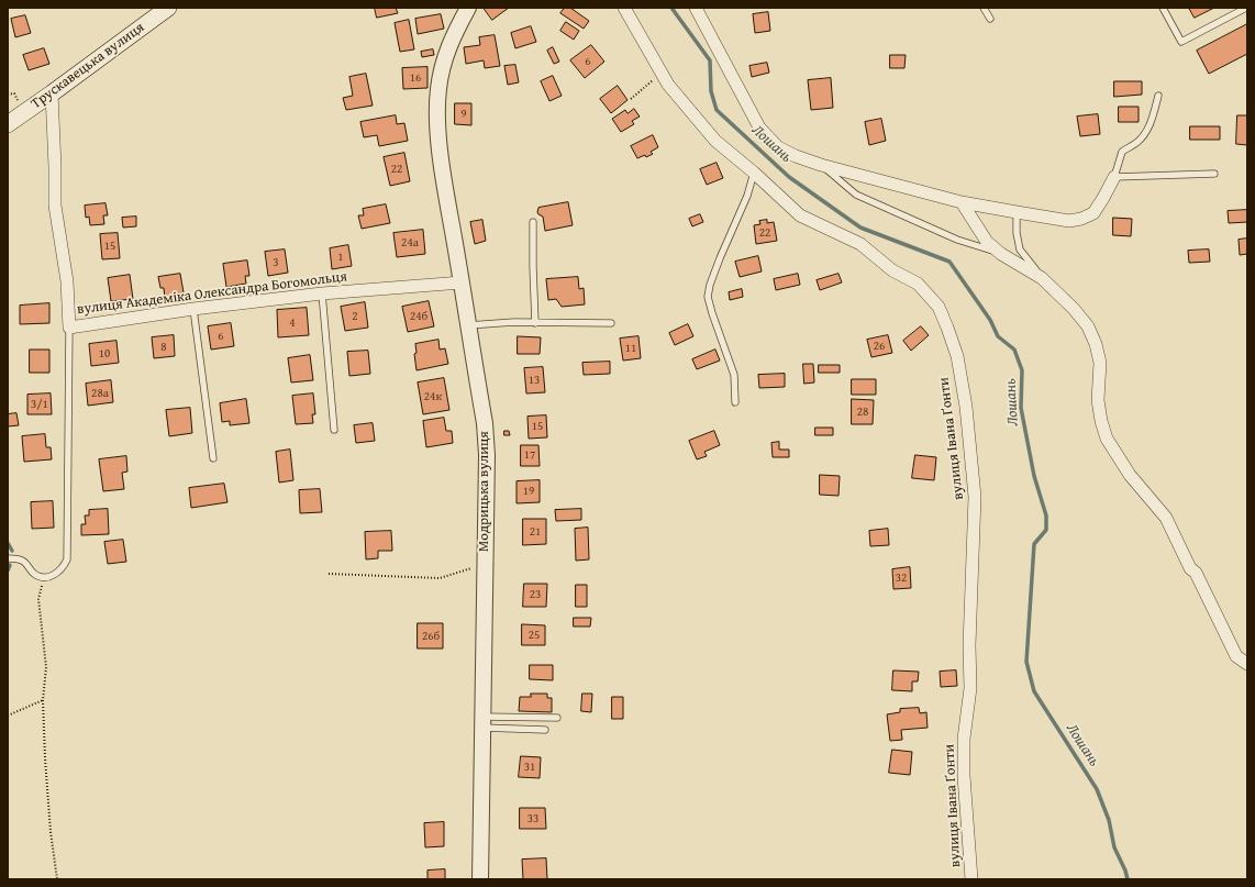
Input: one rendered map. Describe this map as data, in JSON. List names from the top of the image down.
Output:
{
  "streets": {
    "main road": ["Трускавецька вулиця"],
    "street": ["вулиця Академіка Олександра Богомольця", "вулиця Івана Ґонти", "Модрицька вулиця"]
  },
  "crossings": [
    ["Трускавецька вулиця", "вулиця Академіка Олександра Богомольця"],
    ["вулиця Академіка Олександра Богомольця", "Модрицька вулиця"]
  ],
  "water": ["Лошань"],
  "house_numbers": [
    "6",
    "16",
    "9",
    "22",
    "22",
    "24а",
    "15",
    "1",
    "3",
    "2",
    "24б",
    "4",
    "6",
    "26",
    "8",
    "11",
    "10",
    "13",
    "28а",
    "24к",
    "3/1",
    "28",
    "15",
    "17",
    "19",
    "21",
    "32",
    "23",
    "25",
    "26б",
    "31",
    "33"
  ]
}
